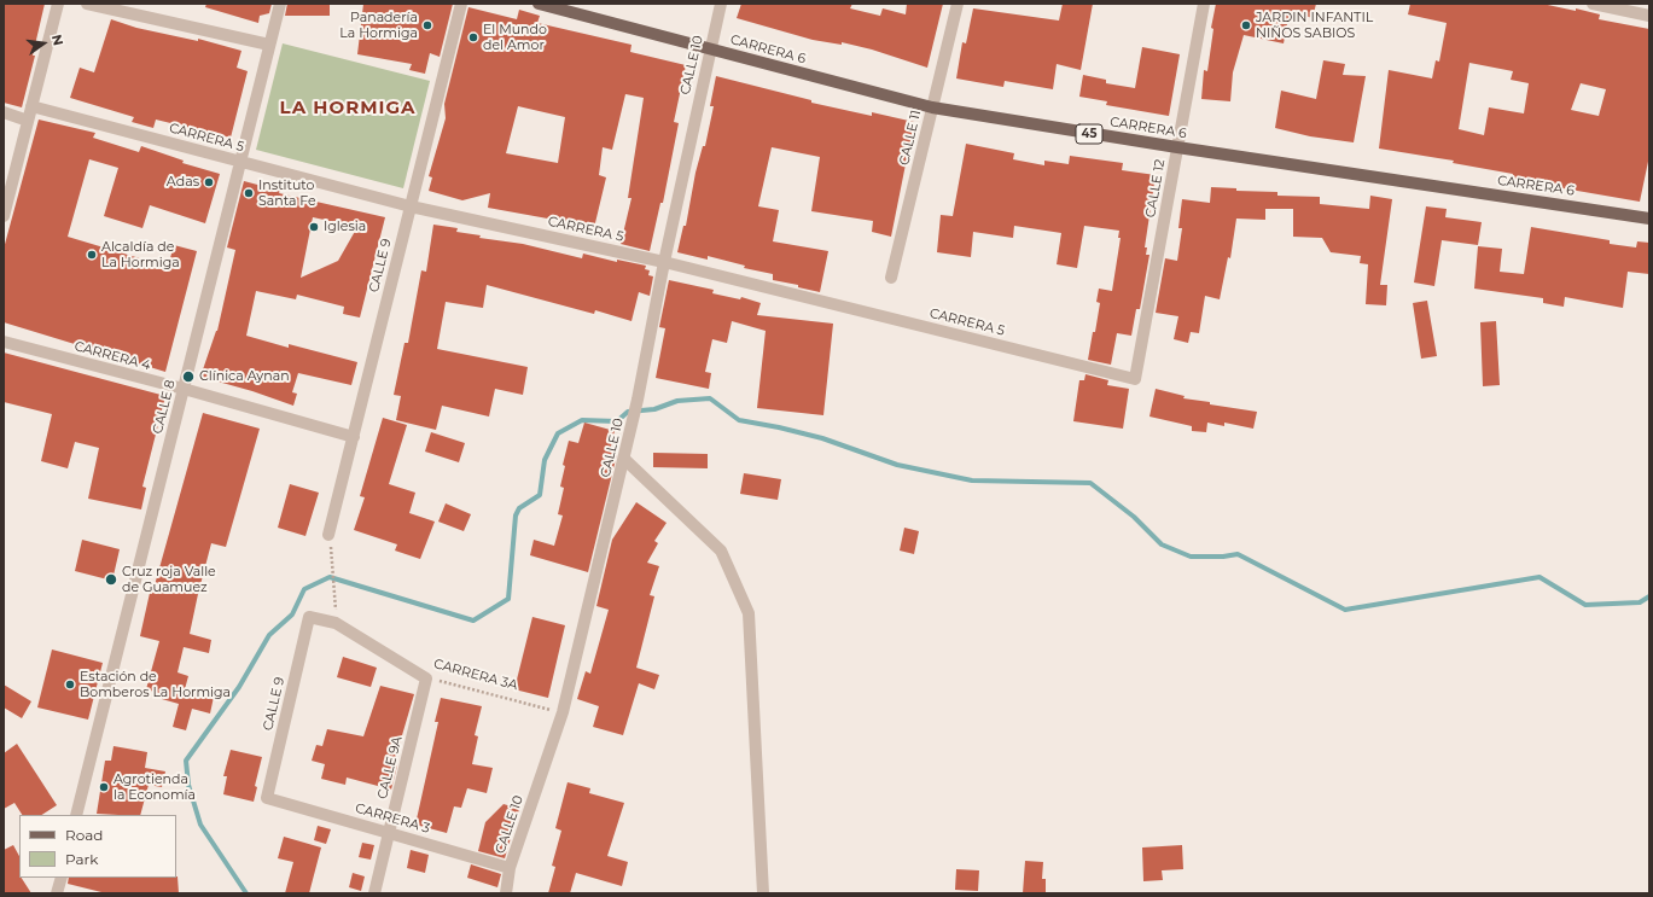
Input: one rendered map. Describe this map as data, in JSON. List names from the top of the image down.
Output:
{
  "streets": {
    "main road": ["CARRERA 6", "45"],
    "street": [
      "CALLE 10",
      "CARRERA 5",
      "CALLE 11",
      "CALLE 12",
      "CALLE 9",
      "CARRERA 4",
      "CALLE 8",
      "CARRERA 3A",
      "CALLE 9A",
      "CARRERA 3"
    ]
  },
  "crossings": [
    ["CARRERA 6", "CALLE 10"],
    ["CARRERA 6", "CALLE 11"],
    ["CARRERA 6", "CALLE 12"],
    ["CALLE 10", "CARRERA 5"],
    ["CALLE 10", "CARRERA 3A"],
    ["CALLE 10", "CARRERA 3"],
    ["CARRERA 5", "CALLE 12"],
    ["CARRERA 5", "CALLE 9"],
    ["CARRERA 5", "CALLE 8"],
    ["CALLE 9", "CARRERA 4"],
    ["CALLE 9", "CARRERA 3A"],
    ["CALLE 9", "CARRERA 3"],
    ["CARRERA 4", "CALLE 8"],
    ["CARRERA 3A", "CALLE 9A"],
    ["CALLE 9A", "CARRERA 3"]
  ],
  "districts": ["LA HORMIGA"],
  "places": [
    "Panadería La Hormiga",
    "JARDIN INFANTIL NIÑOS SABIOS",
    "El Mundo del Amor",
    "Adas",
    "Instituto Santa Fe",
    "Iglesia",
    "Alcaldía de La Hormiga",
    "Clínica Aynan",
    "Cruz roja Valle de Guamuez",
    "Estación de Bomberos La Hormiga",
    "Agrotienda la Economía"
  ],
  "legend": ["Road", "Park"],
  "north": "right"
}
